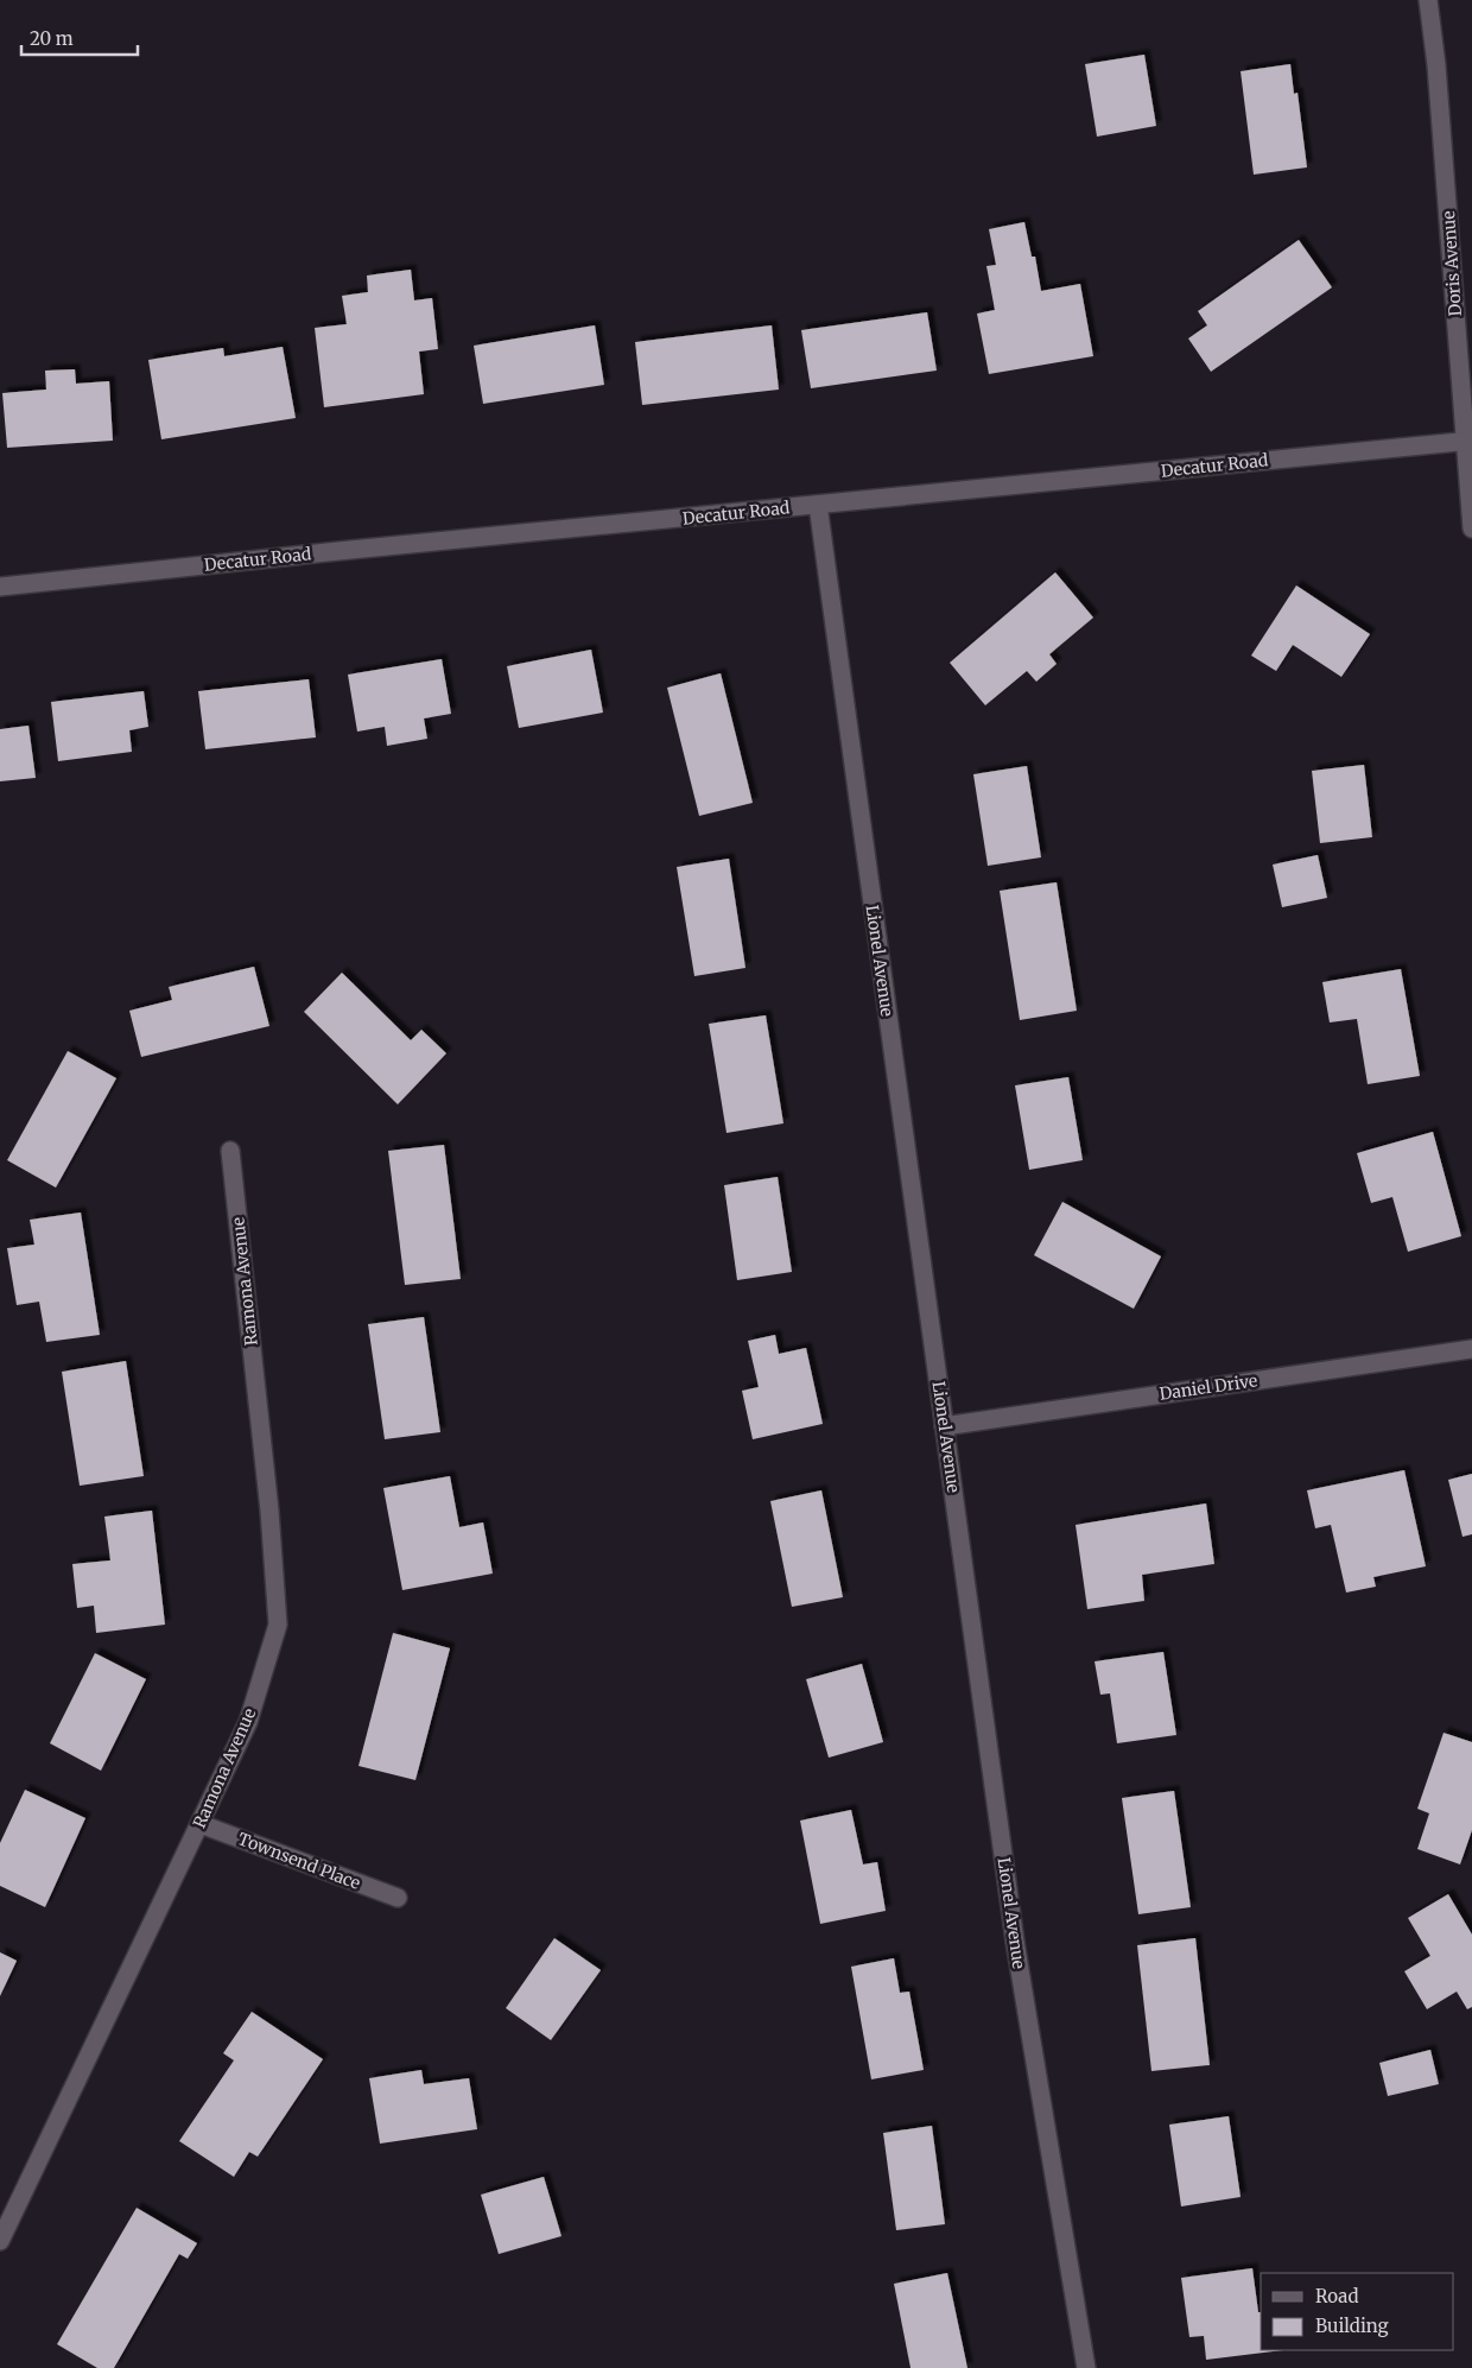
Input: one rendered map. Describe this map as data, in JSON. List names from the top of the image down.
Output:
{
  "streets": {
    "street": [
      "Doris Avenue",
      "Decatur Road",
      "Lionel Avenue",
      "Ramona Avenue",
      "Daniel Drive",
      "Townsend Place"
    ]
  },
  "crossings": [
    ["Doris Avenue", "Decatur Road"],
    ["Decatur Road", "Lionel Avenue"],
    ["Lionel Avenue", "Daniel Drive"],
    ["Ramona Avenue", "Townsend Place"]
  ],
  "legend": ["Road", "Building"],
  "scale_bar": "20 m"
}
